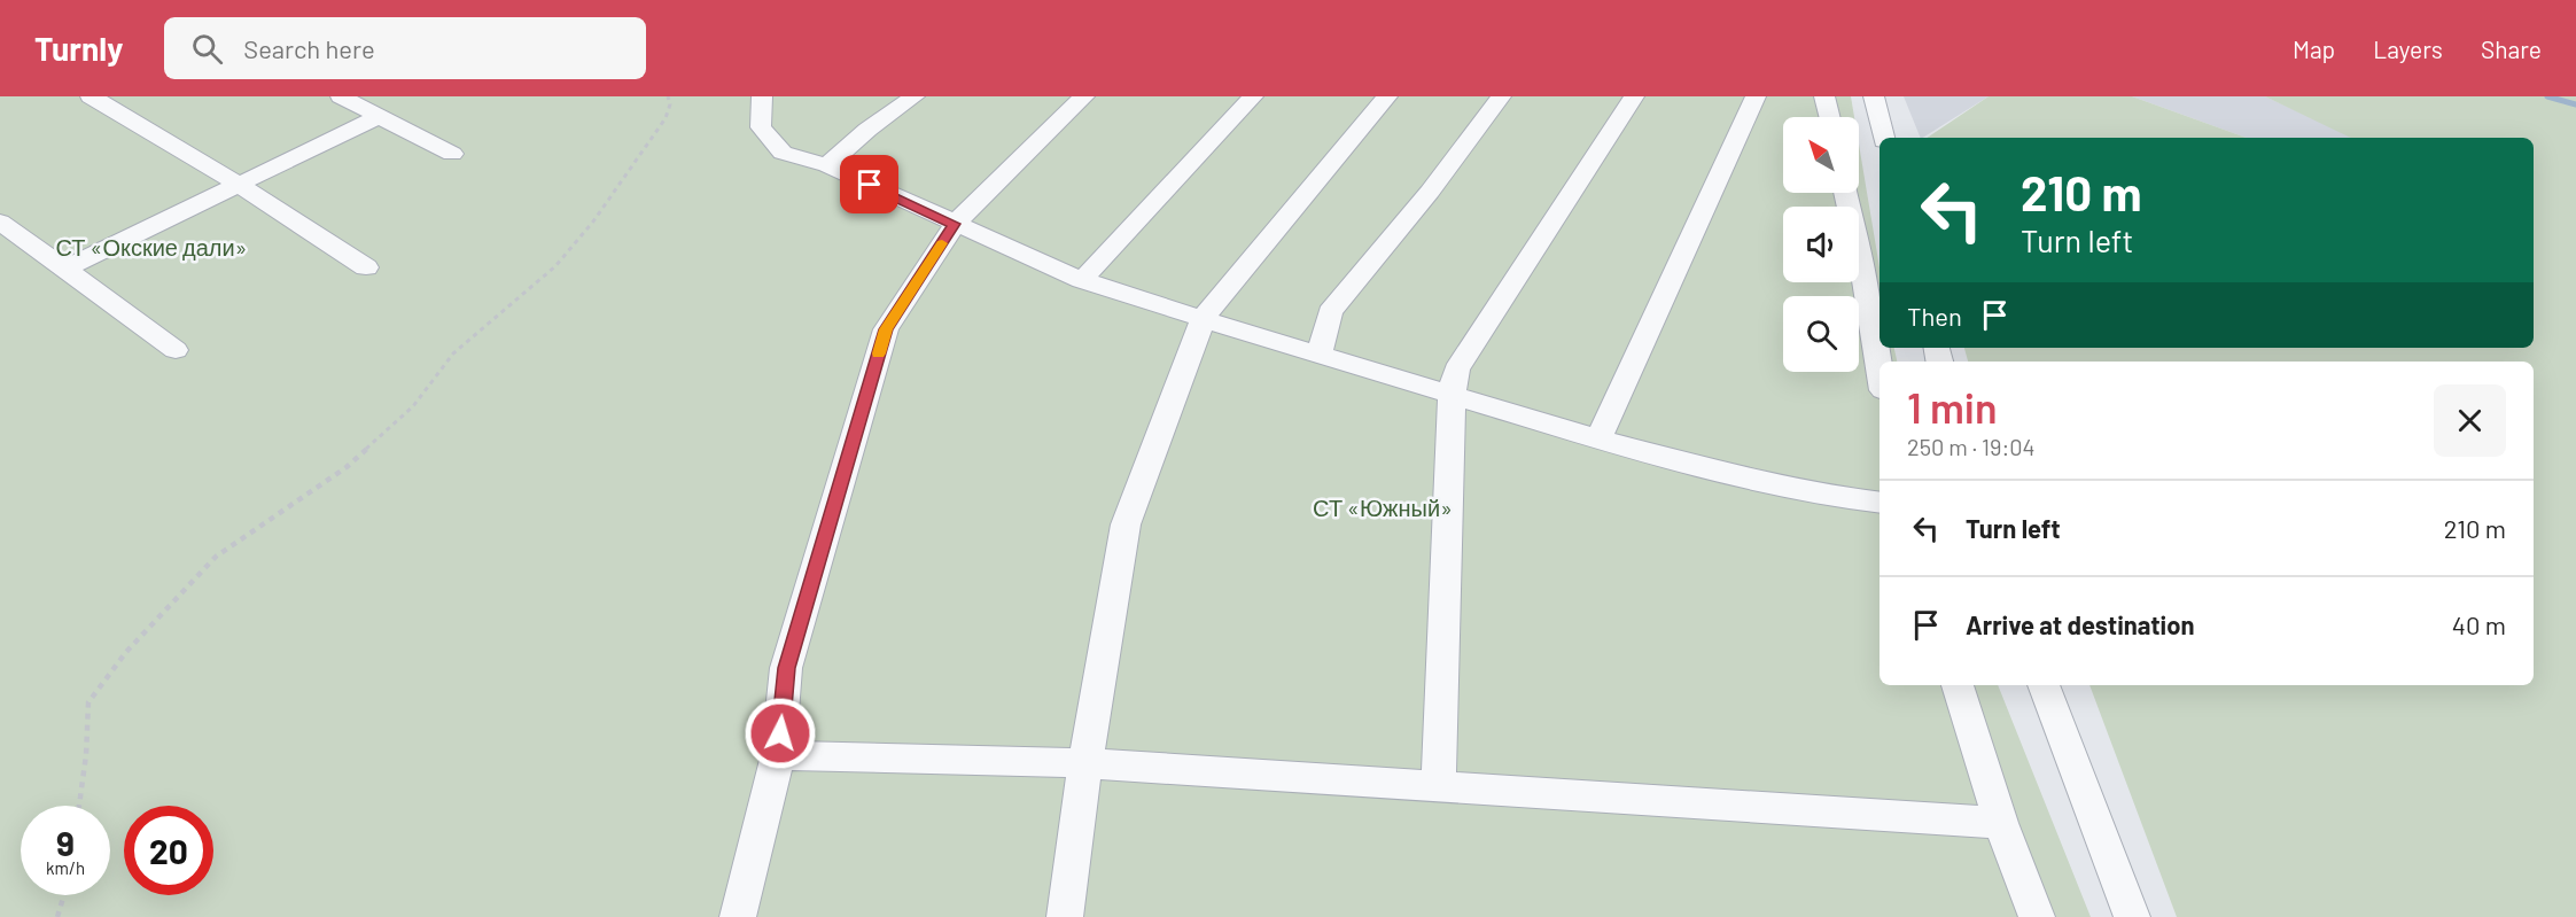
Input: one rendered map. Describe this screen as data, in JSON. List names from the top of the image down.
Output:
{
  "parks": ["СТ «Окские дали»", "СТ «Южный»"],
  "north": "top left",
  "page": {
    "header": "Turnly",
    "search": "Search here",
    "nav": ["Map", "Layers", "Share"],
    "turn": ["210 m", "Turn left"],
    "then": "Then",
    "heading": ["1 min", "250 m · 19:04"],
    "list": [
      {
        "name": "Turn left",
        "value": "210 m"
      },
      {
        "name": "Arrive at destination",
        "value": "40 m"
      }
    ],
    "speed": "9 km/h",
    "limit": "20"
  }
}
